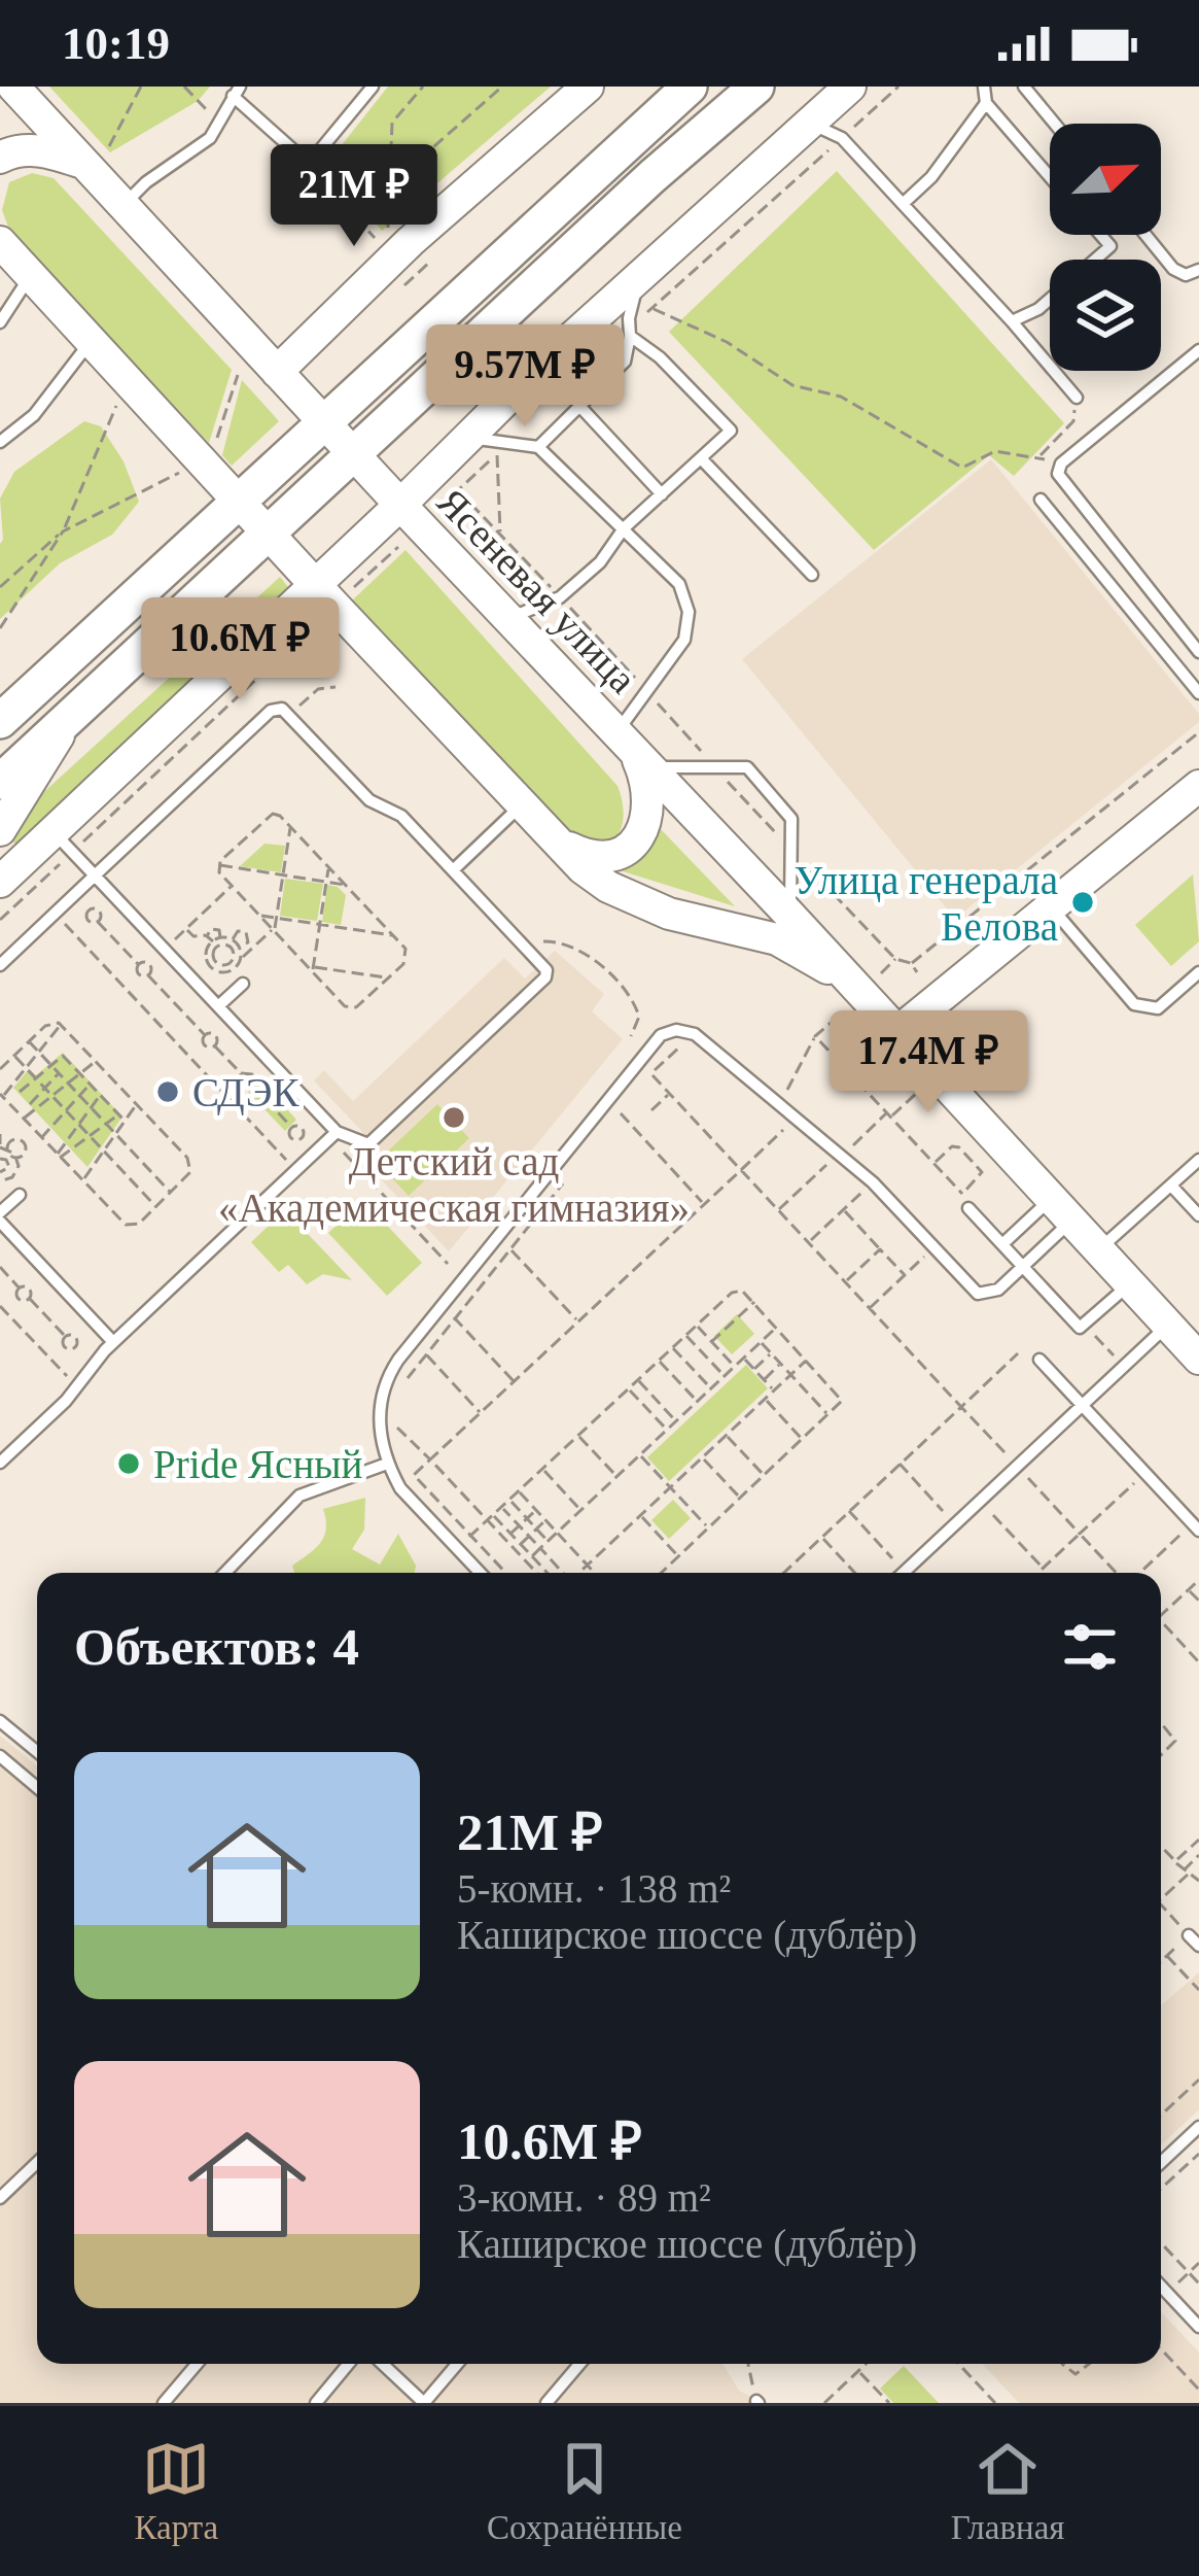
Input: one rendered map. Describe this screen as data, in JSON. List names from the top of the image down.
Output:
{
  "streets": {
    "main road": ["Ясеневая улица"]
  },
  "places": [
    "Улица генерала Белова",
    "СДЭК",
    "Детский сад «Академическая гимназия»",
    "Pride Ясный"
  ],
  "north": "top right",
  "page": {
    "status": "10:19",
    "price": [
      "21M ₽",
      "9.57M ₽",
      "10.6M ₽",
      "17.4M ₽"
    ],
    "heading": "Объектов: 4",
    "list": [
      {
        "name": "21M ₽",
        "note": "5-комн. · 138 m² · Каширское шоссе (дублёр)"
      },
      {
        "name": "10.6M ₽",
        "note": "3-комн. · 89 m² · Каширское шоссе (дублёр)"
      }
    ],
    "tabs": ["Карта", "Сохранённые", "Главная"]
  }
}
